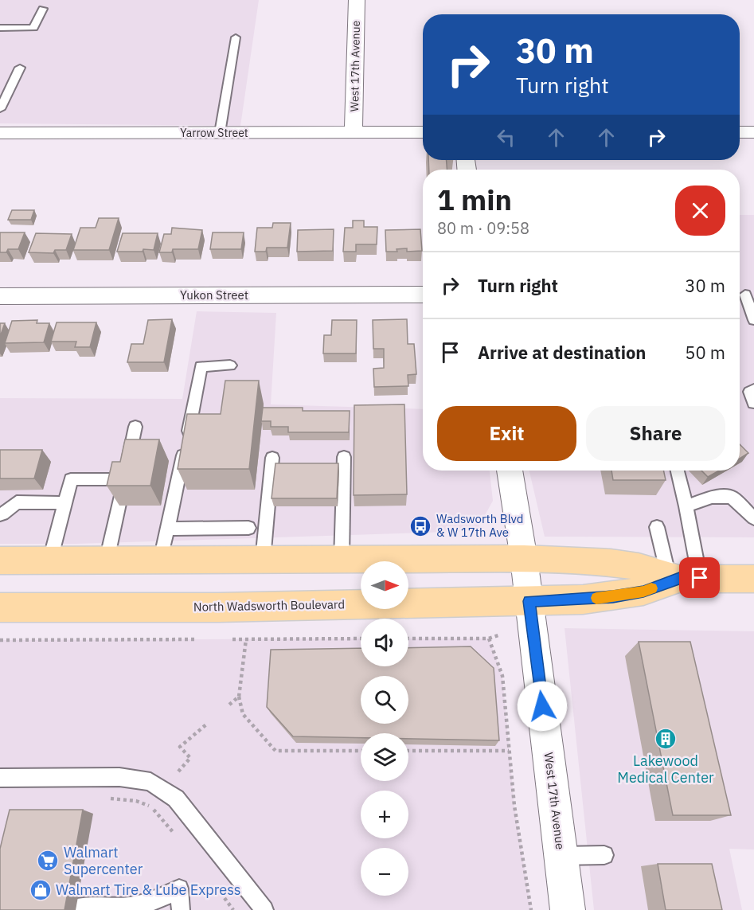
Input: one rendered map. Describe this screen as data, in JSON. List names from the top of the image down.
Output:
{
  "streets": {
    "main road": ["North Wadsworth Boulevard"],
    "street": ["West 17th Avenue", "Yarrow Street", "Yukon Street"]
  },
  "crossings": [
    ["West 17th Avenue", "Yarrow Street"],
    ["West 17th Avenue", "North Wadsworth Boulevard"]
  ],
  "places": {
    "bus stop": ["Wadsworth Blvd & W 17th Ave"],
    "building": ["Lakewood Medical Center"],
    "supermarket": ["Walmart Supercenter"],
    "shop": ["Walmart Tire & Lube Express"]
  },
  "north": "right",
  "page": {
    "turn": ["30 m", "Turn right"],
    "heading": ["1 min", "80 m · 09:58"],
    "list": [
      {
        "name": "Turn right",
        "value": "30 m"
      },
      {
        "name": "Arrive at destination",
        "value": "50 m"
      }
    ],
    "buttons": ["Exit", "Share"],
    "map_buttons": ["+", "−"]
  }
}
